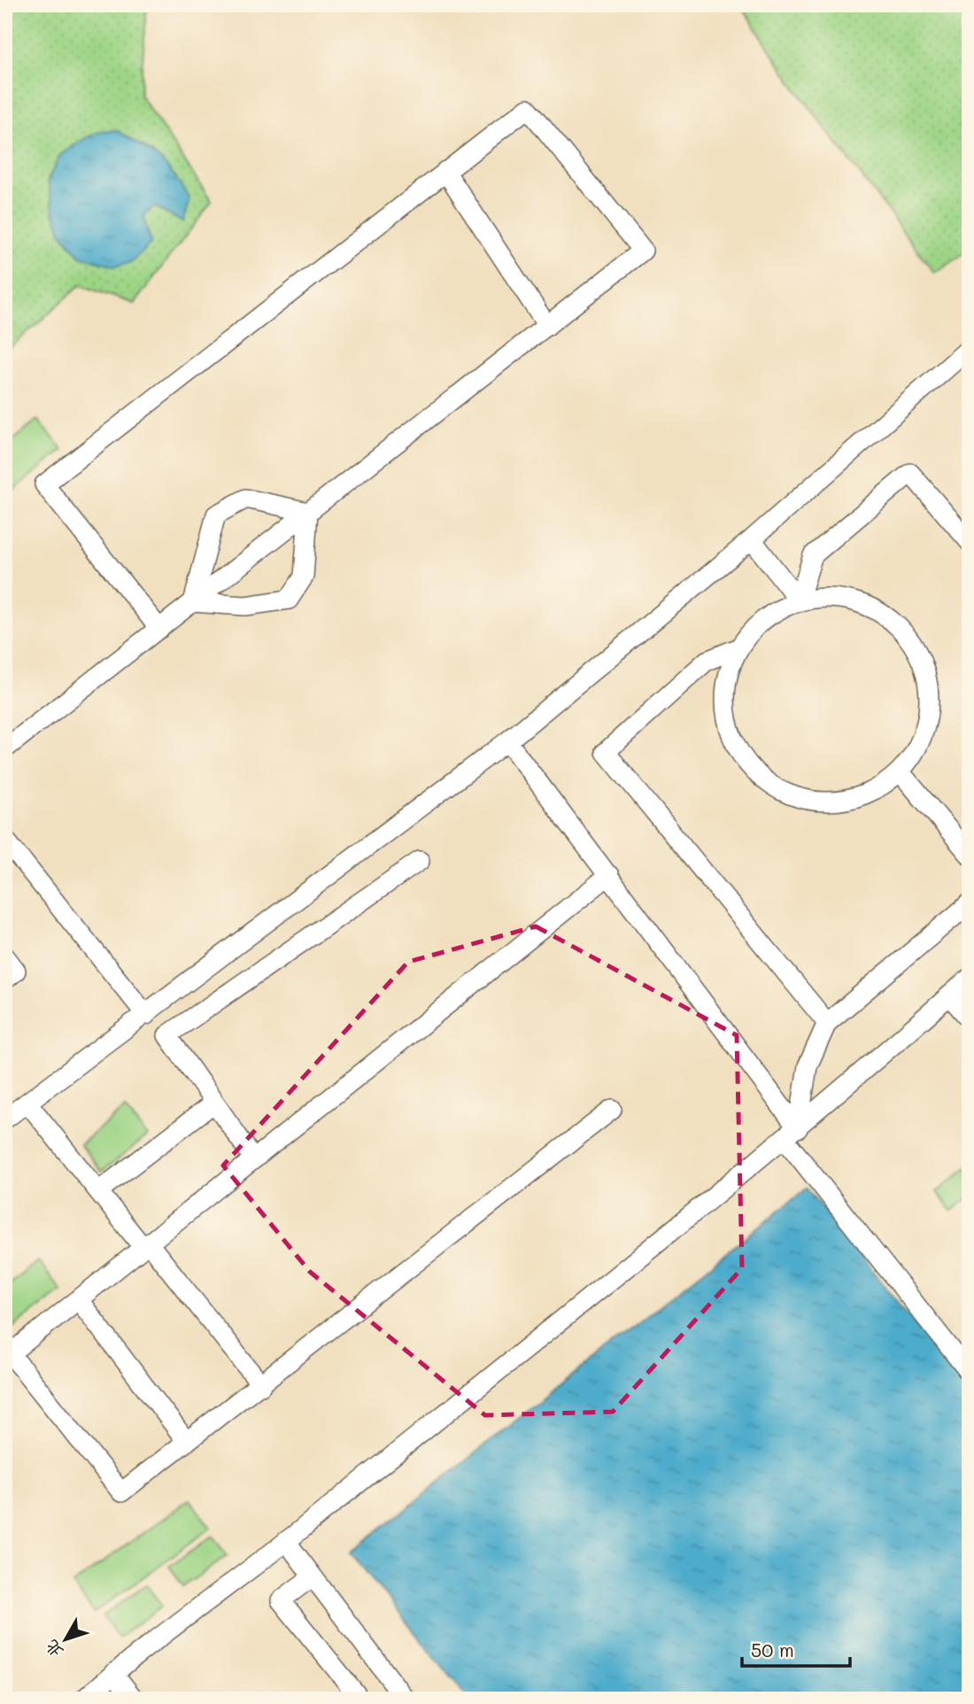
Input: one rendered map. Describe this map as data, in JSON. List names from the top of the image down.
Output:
{
  "scale_bar": "50 m",
  "north": "bottom left"
}
